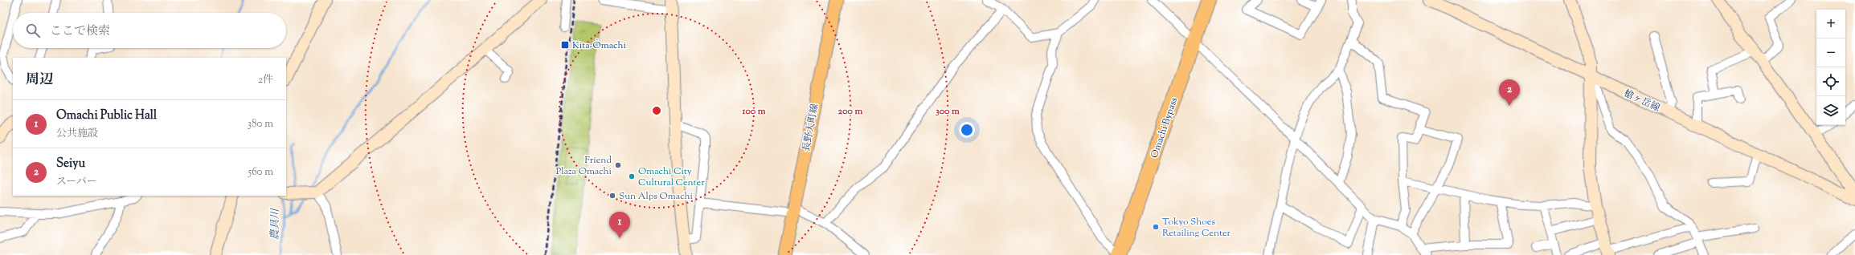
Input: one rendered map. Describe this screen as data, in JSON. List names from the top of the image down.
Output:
{
  "streets": {
    "highway": ["Omachi Bypass"],
    "main road": ["長野大町線"],
    "street": ["槍ヶ岳線"]
  },
  "water": ["農具川"],
  "places": {
    "transit": ["Kita-Ōmachi"],
    "other": [
      "Friend Plaza Omachi",
      "Omachi City Cultural Center",
      "Sun Alps Omachi",
      "Tokyo Shoes Retailing Center"
    ]
  },
  "page": {
    "map_buttons": ["+", "−"],
    "search": "ここで検索",
    "heading": ["周辺", "2件"],
    "pins": ["2", "1"],
    "list": [
      {
        "mark": "1",
        "name": "Omachi Public Hall",
        "note": "公共施設",
        "value": "380 m"
      },
      {
        "mark": "2",
        "name": "Seiyu",
        "note": "スーパー",
        "value": "560 m"
      }
    ]
  },
  "rings": ["100 m", "200 m", "300 m"]
}
